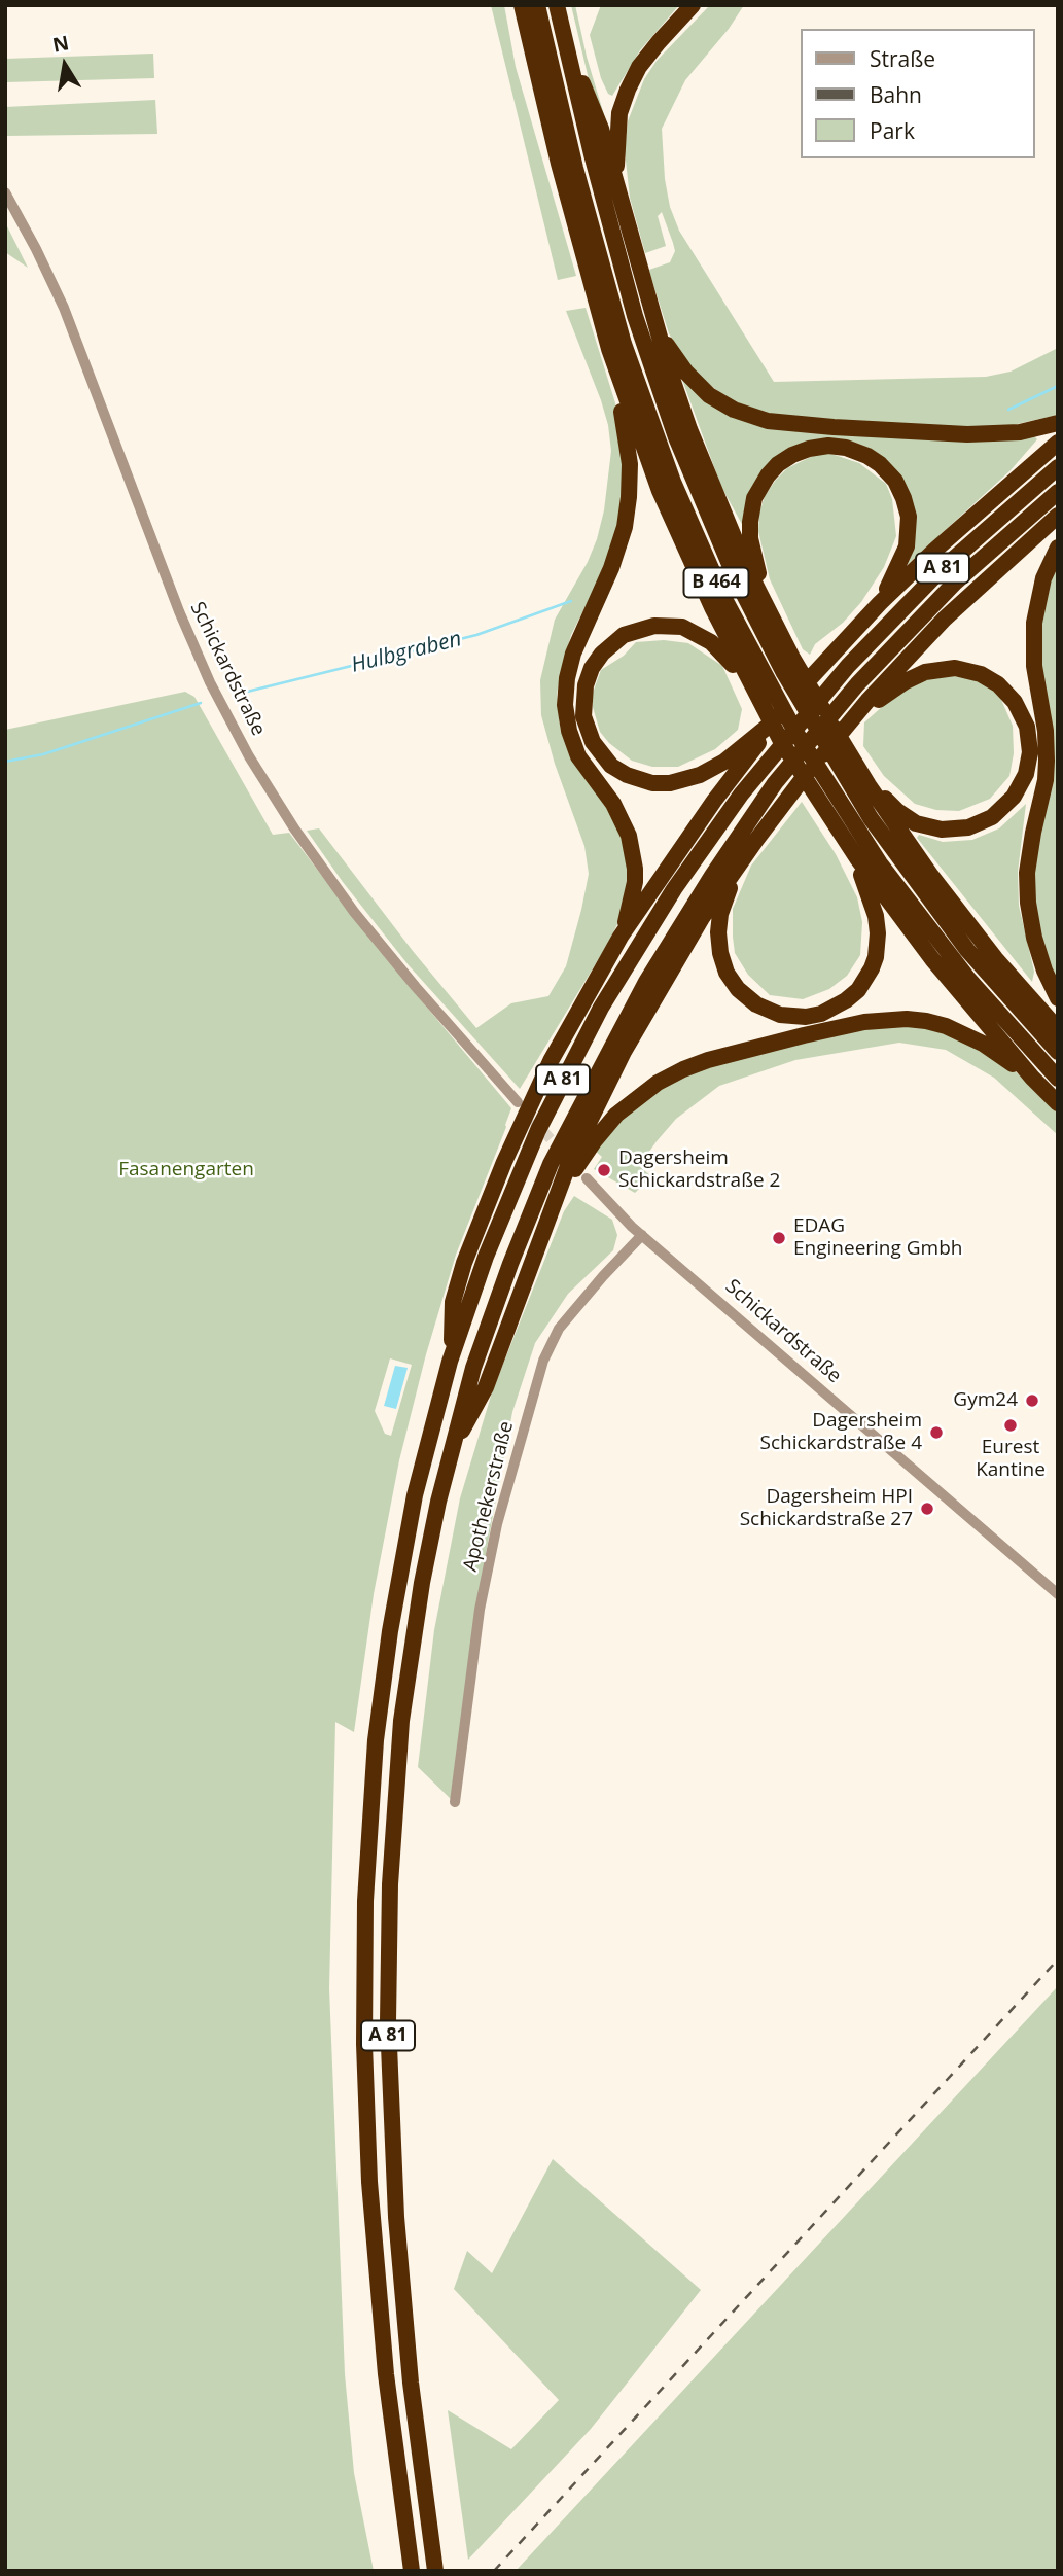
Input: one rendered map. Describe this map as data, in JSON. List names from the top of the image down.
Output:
{
  "streets": {
    "highway": ["A 81", "B 464"],
    "street": ["Schickardstraße", "Apothekerstraße"]
  },
  "crossings": [
    ["Schickardstraße", "Apothekerstraße"]
  ],
  "water": ["Hulbgraben"],
  "parks": ["Fasanengarten"],
  "places": [
    "Dagersheim Schickardstraße 2",
    "EDAG Engineering Gmbh",
    "Gym24",
    "Eurest Kantine",
    "Dagersheim Schickardstraße 4",
    "Dagersheim HPI Schickardstraße 27"
  ],
  "legend": ["Straße", "Bahn", "Park"],
  "north": "top"
}
